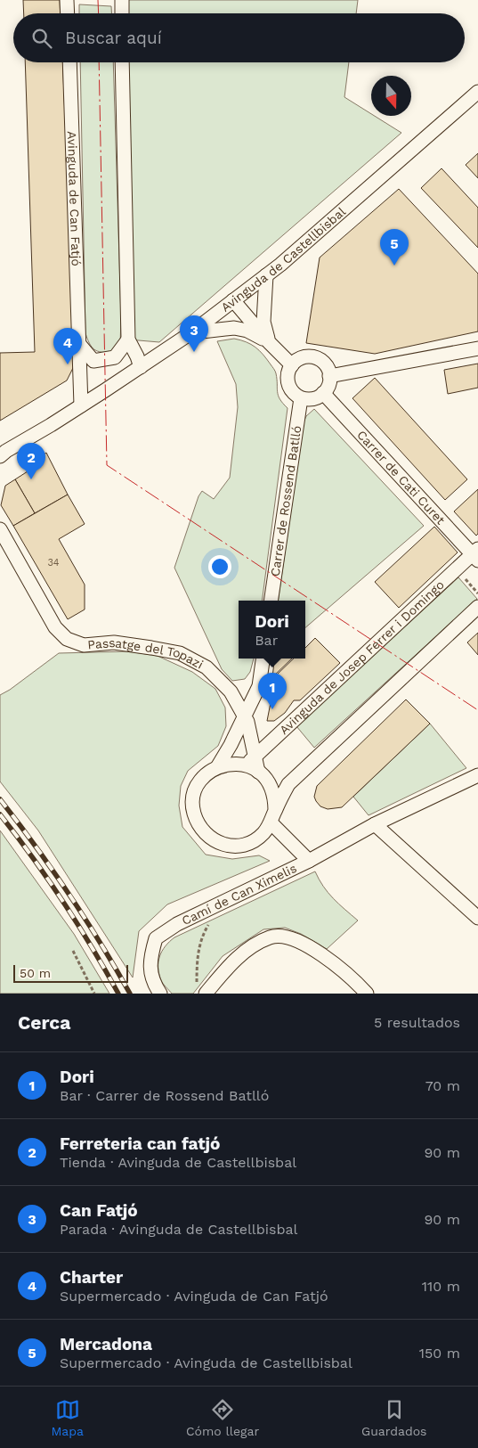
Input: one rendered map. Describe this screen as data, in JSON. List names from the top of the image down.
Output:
{
  "streets": {
    "street": [
      "Avinguda de Can Fatjó",
      "Avinguda de Castellbisbal",
      "Carrer de Cati Curet",
      "Carrer de Rossend Batlló",
      "Passatge del Topazi",
      "Avinguda de Josep Ferrer i Domingo",
      "Camí de Can Ximelis"
    ]
  },
  "crossings": [
    ["Avinguda de Can Fatjó", "Avinguda de Castellbisbal"],
    ["Carrer de Cati Curet", "Carrer de Rossend Batlló"],
    ["Carrer de Cati Curet", "Avinguda de Josep Ferrer i Domingo"],
    ["Passatge del Topazi", "Avinguda de Josep Ferrer i Domingo"]
  ],
  "house_numbers": ["34"],
  "scale_bar": "50 m",
  "north": "bottom",
  "page": {
    "search": "Buscar aquí",
    "pins": [
      "5",
      "3",
      "4",
      "2",
      "1"
    ],
    "popup": ["Dori", "Bar"],
    "scale": "50 m",
    "heading": ["Cerca", "5 resultados"],
    "list": [
      {
        "mark": "1",
        "name": "Dori",
        "note": "Bar · Carrer de Rossend Batlló",
        "value": "70 m"
      },
      {
        "mark": "2",
        "name": "Ferreteria can fatjó",
        "note": "Tienda · Avinguda de Castellbisbal",
        "value": "90 m"
      },
      {
        "mark": "3",
        "name": "Can Fatjó",
        "note": "Parada · Avinguda de Castellbisbal",
        "value": "90 m"
      },
      {
        "mark": "4",
        "name": "Charter",
        "note": "Supermercado · Avinguda de Can Fatjó",
        "value": "110 m"
      },
      {
        "mark": "5",
        "name": "Mercadona",
        "note": "Supermercado · Avinguda de Castellbisbal",
        "value": "150 m"
      }
    ],
    "nav": ["Mapa", "Cómo llegar", "Guardados"]
  }
}
